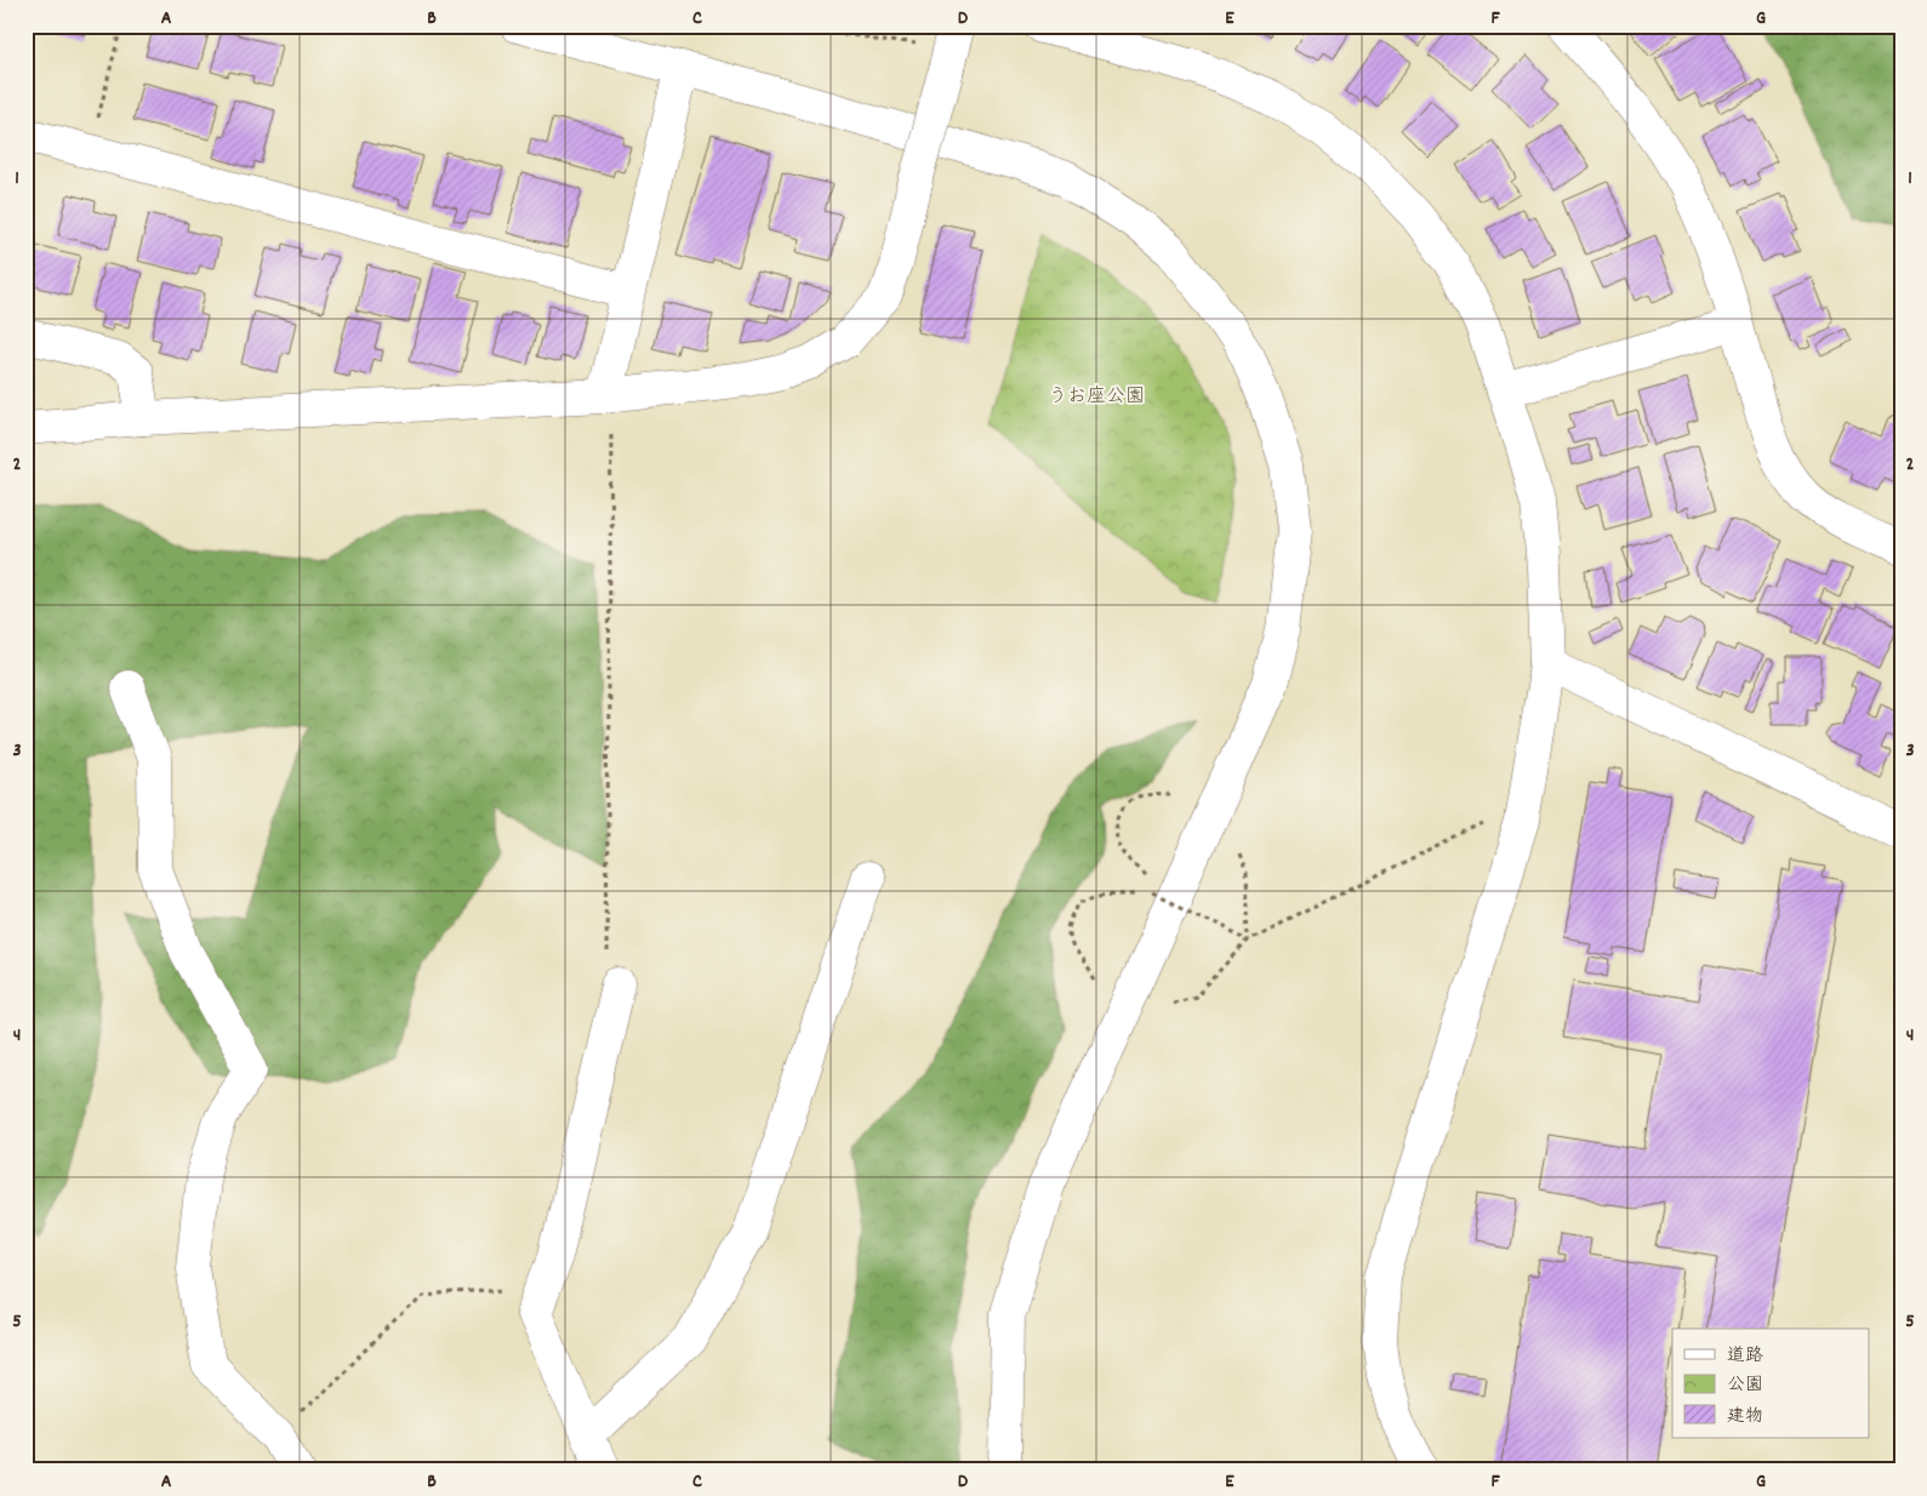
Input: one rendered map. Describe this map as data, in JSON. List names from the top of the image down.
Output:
{
  "parks": ["うお座公園"],
  "legend": ["道路", "公園", "建物"],
  "grid": {
    "columns": [
      "A",
      "B",
      "C",
      "D",
      "E",
      "F",
      "G"
    ],
    "rows": [
      "1",
      "2",
      "3",
      "4",
      "5"
    ]
  }
}
